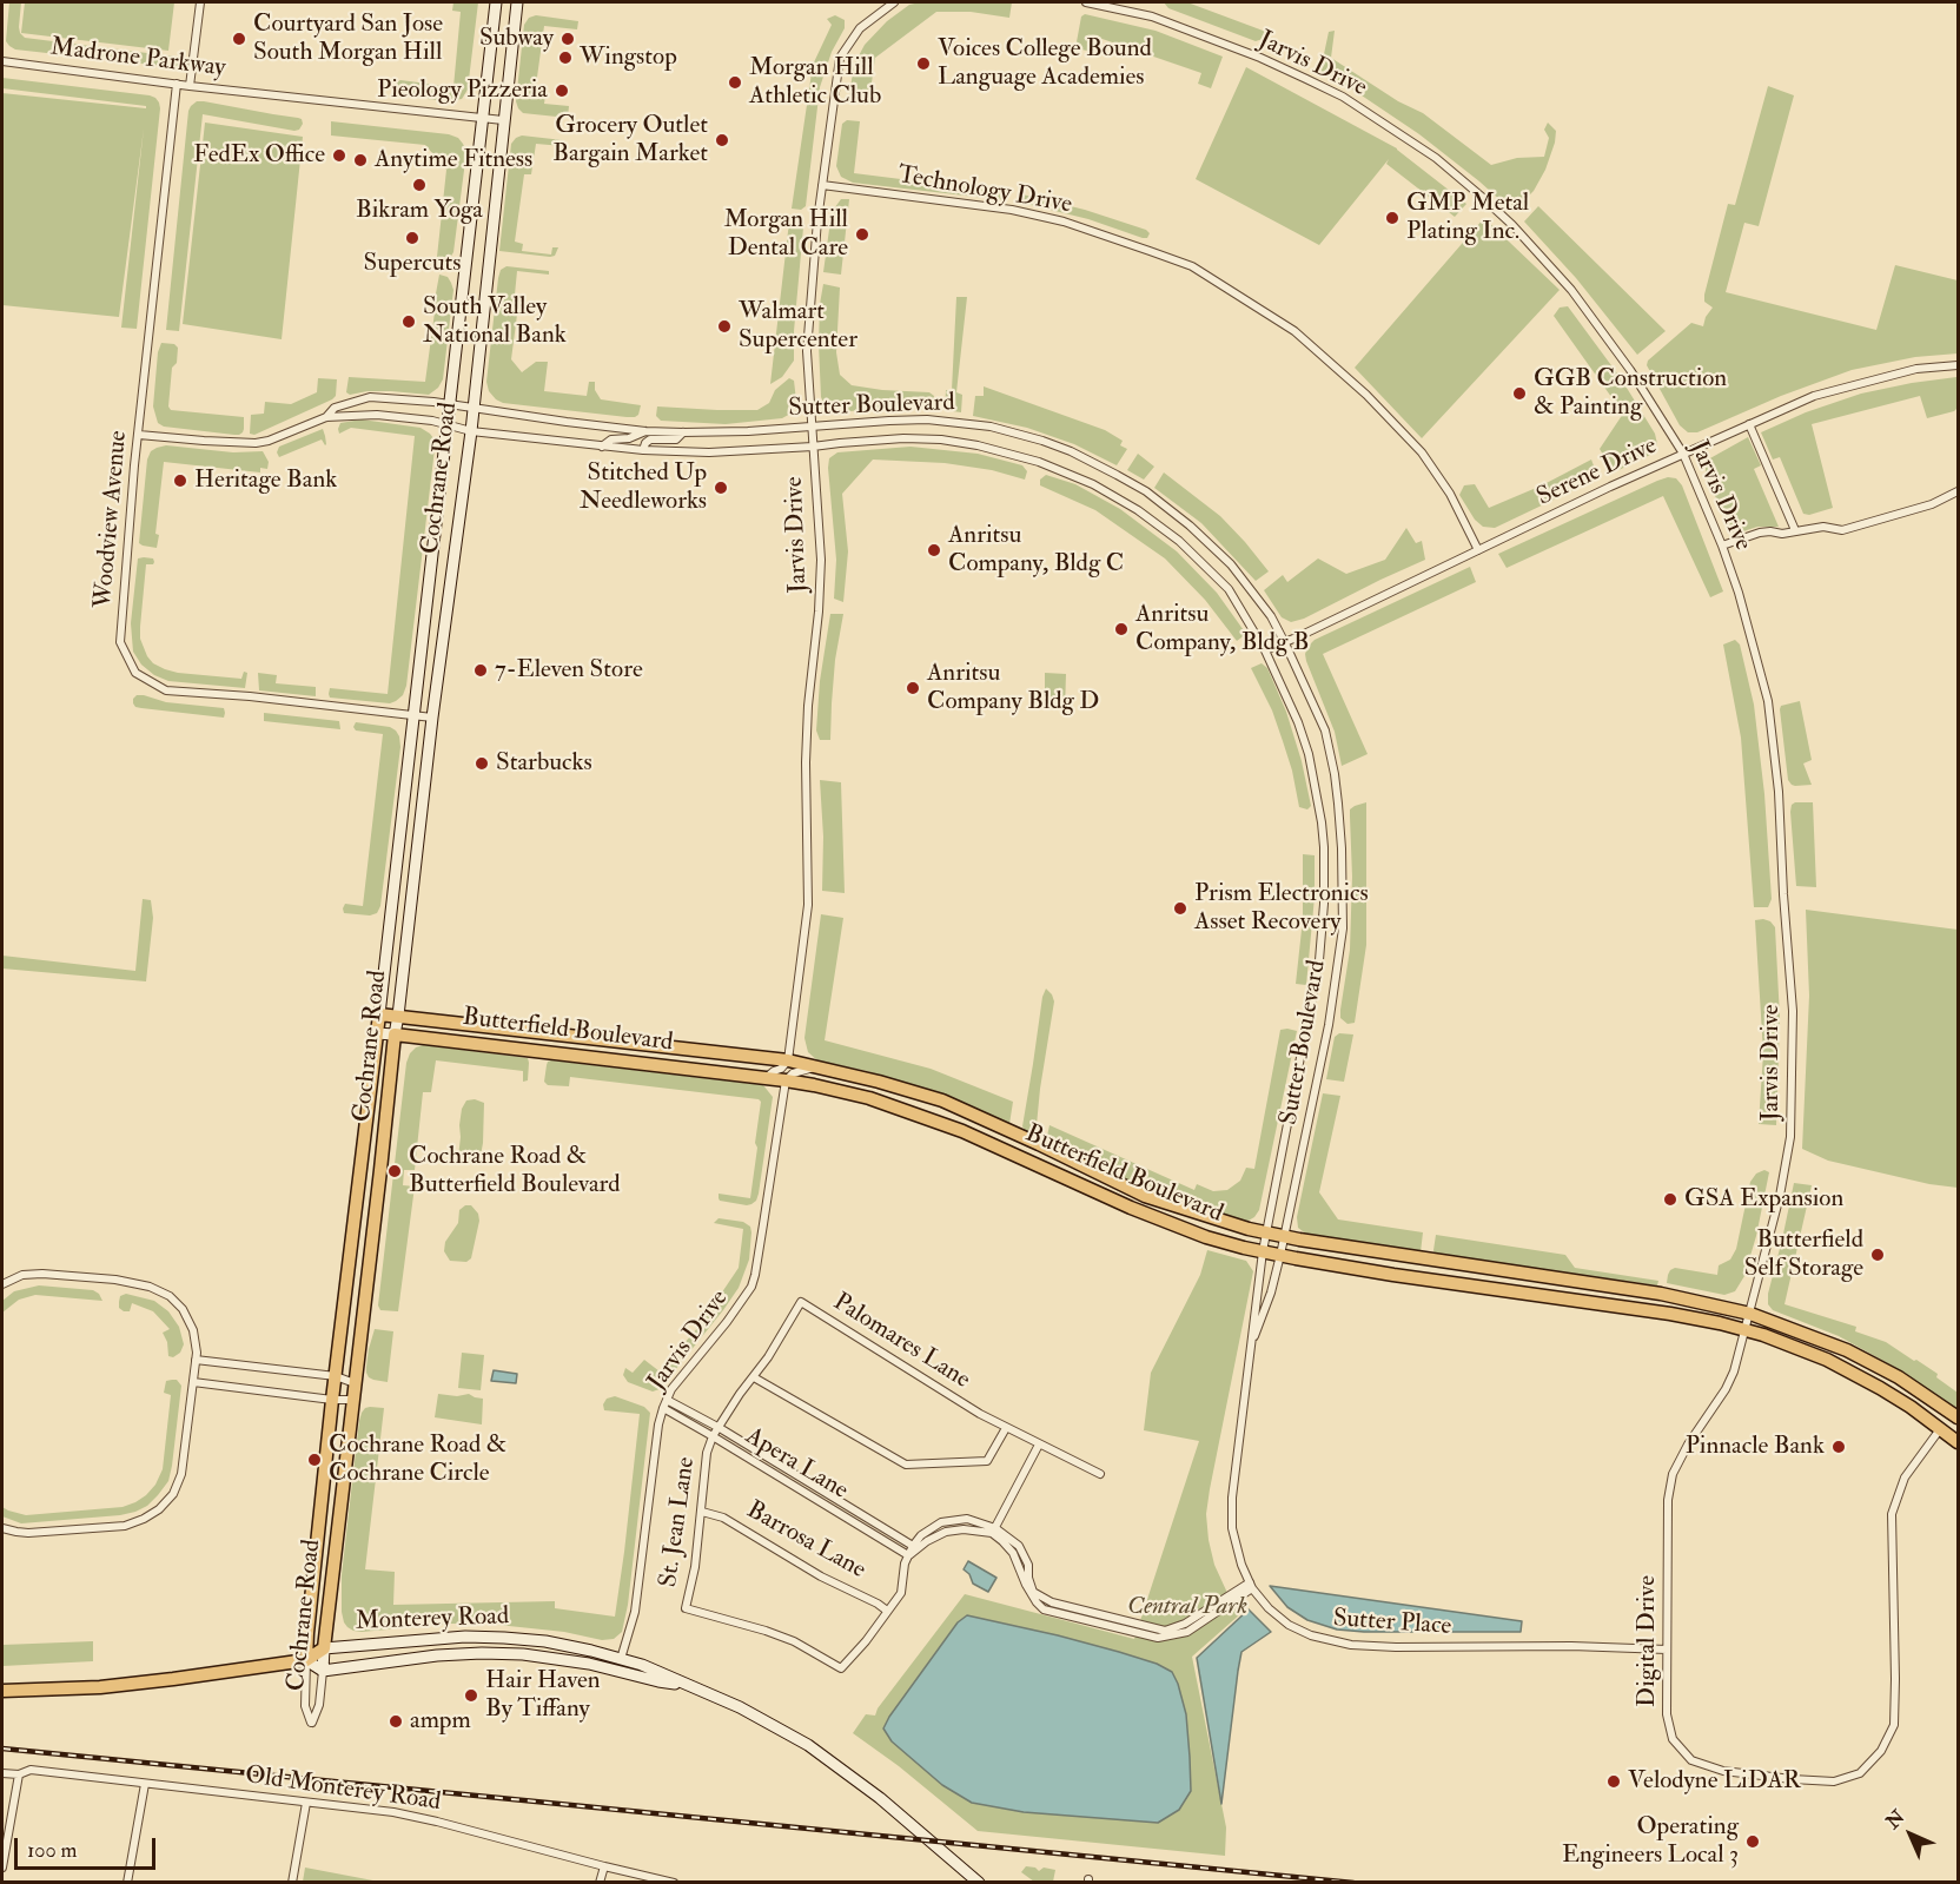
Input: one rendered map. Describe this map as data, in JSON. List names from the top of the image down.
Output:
{
  "streets": {
    "main road": ["Cochrane Road", "Butterfield Boulevard", "Monterey Road"],
    "street": [
      "Madrone Parkway",
      "Jarvis Drive",
      "Technology Drive",
      "Sutter Boulevard",
      "Serene Drive",
      "Woodview Avenue",
      "Palomares Lane",
      "Apera Lane",
      "St. Jean Lane",
      "Barrosa Lane",
      "Sutter Place",
      "Digital Drive",
      "Old Monterey Road"
    ]
  },
  "crossings": [
    ["Madrone Parkway", "Cochrane Road"],
    ["Madrone Parkway", "Woodview Avenue"],
    ["Jarvis Drive", "Technology Drive"],
    ["Jarvis Drive", "Sutter Boulevard"],
    ["Jarvis Drive", "Serene Drive"],
    ["Jarvis Drive", "Butterfield Boulevard"],
    ["Jarvis Drive", "Apera Lane"],
    ["Jarvis Drive", "Monterey Road"],
    ["Jarvis Drive", "Digital Drive"],
    ["Technology Drive", "Serene Drive"],
    ["Sutter Boulevard", "Serene Drive"],
    ["Sutter Boulevard", "Cochrane Road"],
    ["Sutter Boulevard", "Woodview Avenue"],
    ["Sutter Boulevard", "Butterfield Boulevard"],
    ["Sutter Boulevard", "Sutter Place"],
    ["Cochrane Road", "Woodview Avenue"],
    ["Cochrane Road", "Butterfield Boulevard"],
    ["Cochrane Road", "Monterey Road"],
    ["Butterfield Boulevard", "Sutter Place"],
    ["Butterfield Boulevard", "Digital Drive"],
    ["Palomares Lane", "Apera Lane"],
    ["Palomares Lane", "St. Jean Lane"],
    ["Apera Lane", "St. Jean Lane"],
    ["St. Jean Lane", "Barrosa Lane"],
    ["Sutter Place", "Digital Drive"]
  ],
  "parks": ["Central Park"],
  "places": [
    "Courtyard San Jose South Morgan Hill",
    "Subway",
    "Wingstop",
    "Voices College Bound Language Academies",
    "Morgan Hill Athletic Club",
    "Pieology Pizzeria",
    "Grocery Outlet Bargain Market",
    "FedEx Office",
    "Anytime Fitness",
    "Bikram Yoga",
    "GMP Metal Plating Inc.",
    "Morgan Hill Dental Care",
    "Supercuts",
    "South Valley National Bank",
    "Walmart Supercenter",
    "GGB Construction & Painting",
    "Heritage Bank",
    "Stitched Up Needleworks",
    "Anritsu Company, Bldg C",
    "Anritsu Company, Bldg B",
    "7-Eleven Store",
    "Anritsu Company Bldg D",
    "Starbucks",
    "Prism Electronics Asset Recovery",
    "Cochrane Road & Butterfield Boulevard",
    "GSA Expansion",
    "Butterfield Self Storage",
    "Pinnacle Bank",
    "Cochrane Road & Cochrane Circle",
    "Hair Haven By Tiffany",
    "ampm",
    "Velodyne LiDAR",
    "Operating Engineers Local 3"
  ],
  "scale_bar": "100 m",
  "north": "top left"
}
